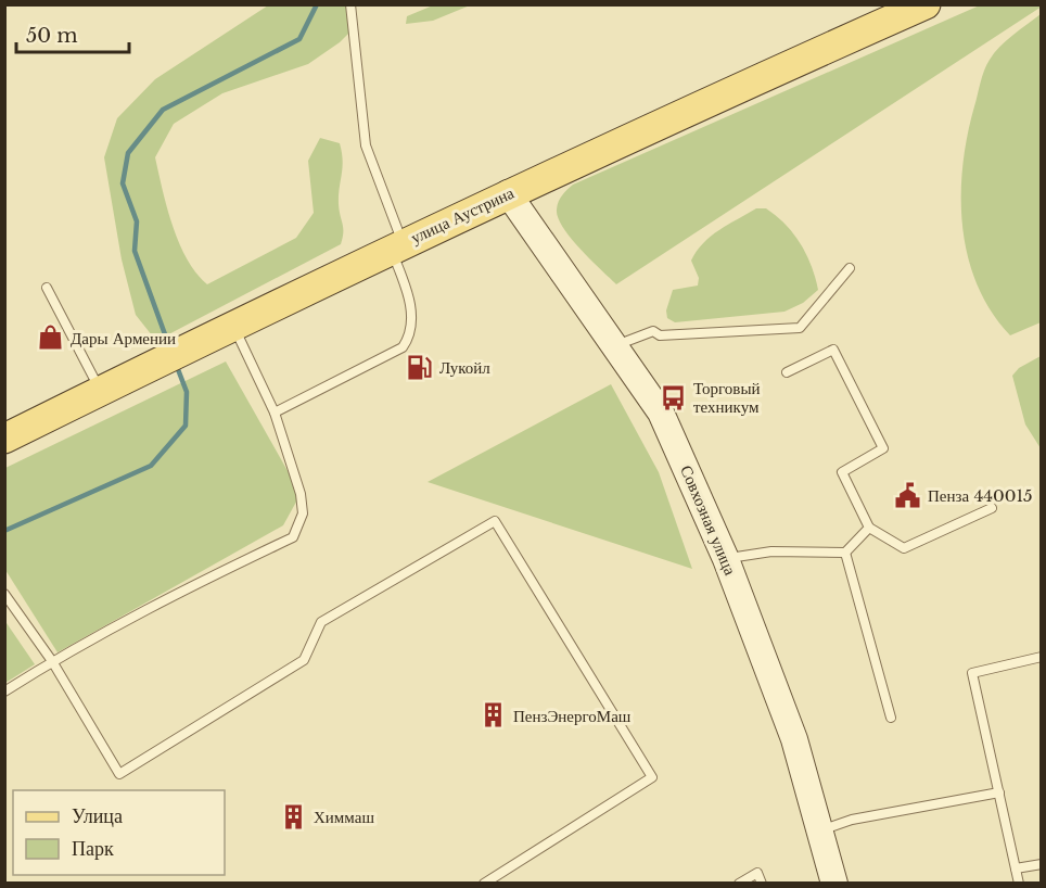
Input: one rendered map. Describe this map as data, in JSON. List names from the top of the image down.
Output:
{
  "streets": {
    "main road": ["улица Аустрина", "Совхозная улица"]
  },
  "crossings": [
    ["улица Аустрина", "Совхозная улица"]
  ],
  "places": {
    "shop": ["Дары Армении"],
    "fuel station": ["Лукойл"],
    "bus stop": ["Торговый техникум"],
    "public building": ["Пенза 440015"],
    "building": ["ПензЭнергоМаш", "Химмаш"]
  },
  "legend": ["Улица", "Парк"],
  "scale_bar": "50 m"
}
